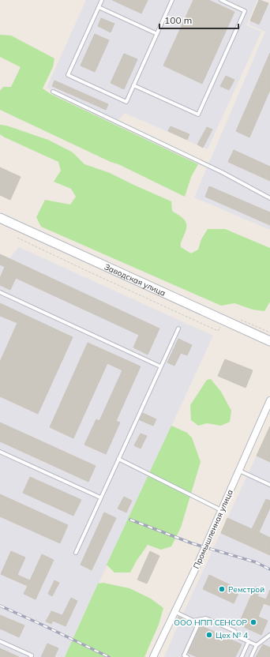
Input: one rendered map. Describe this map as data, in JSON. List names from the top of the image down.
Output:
{
  "streets": {
    "main road": ["Заводская улица"],
    "street": ["Промышленная улица"]
  },
  "places": ["Ремстрой", "ООО НПП СЕНСОР", "Цех № 4"],
  "scale_bar": "100 m"
}
